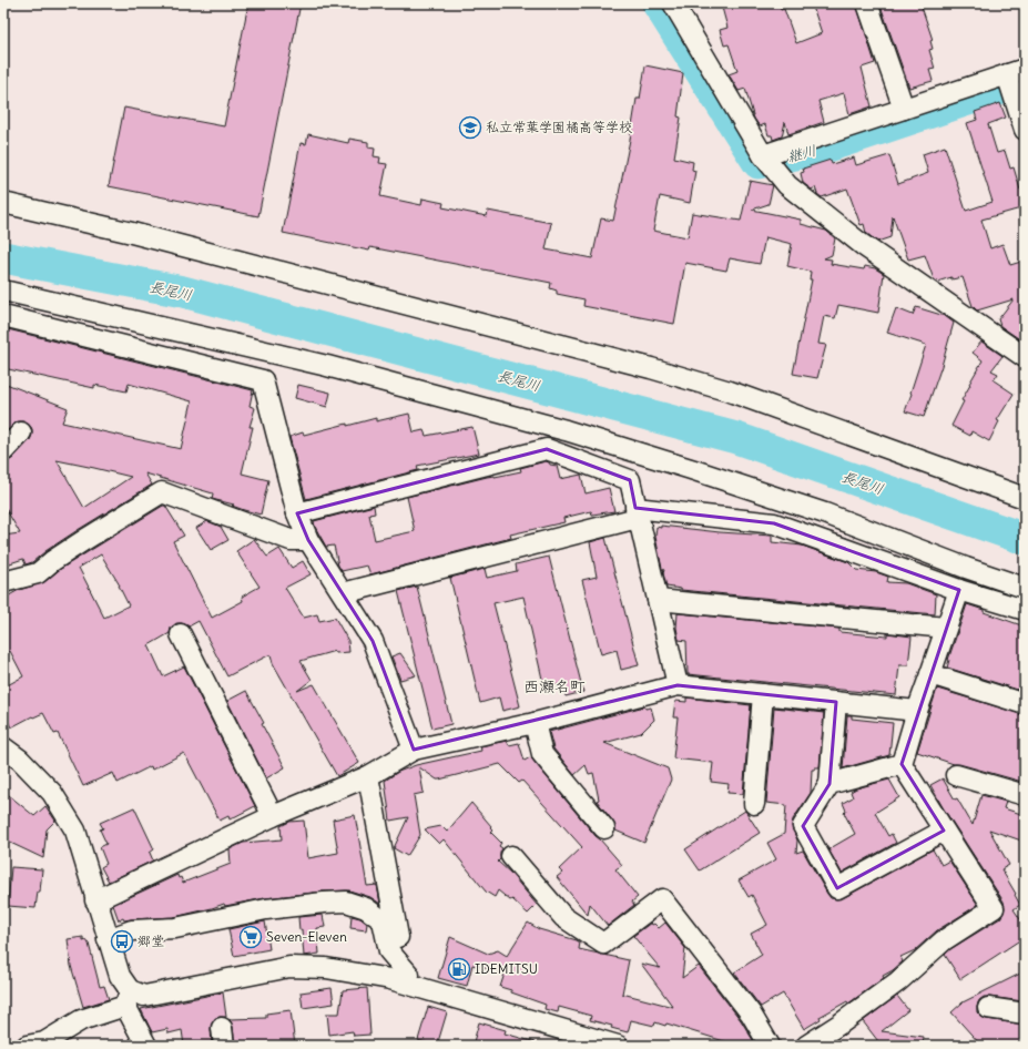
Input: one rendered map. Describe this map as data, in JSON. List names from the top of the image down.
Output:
{
  "districts": ["西瀬名町"],
  "water": ["継川", "長尾川"],
  "places": {
    "school or university": ["私立常葉学園橘高等学校"],
    "supermarket": ["Seven-Eleven"],
    "bus stop": ["郷堂"],
    "fuel station": ["IDEMITSU"]
  }
}
